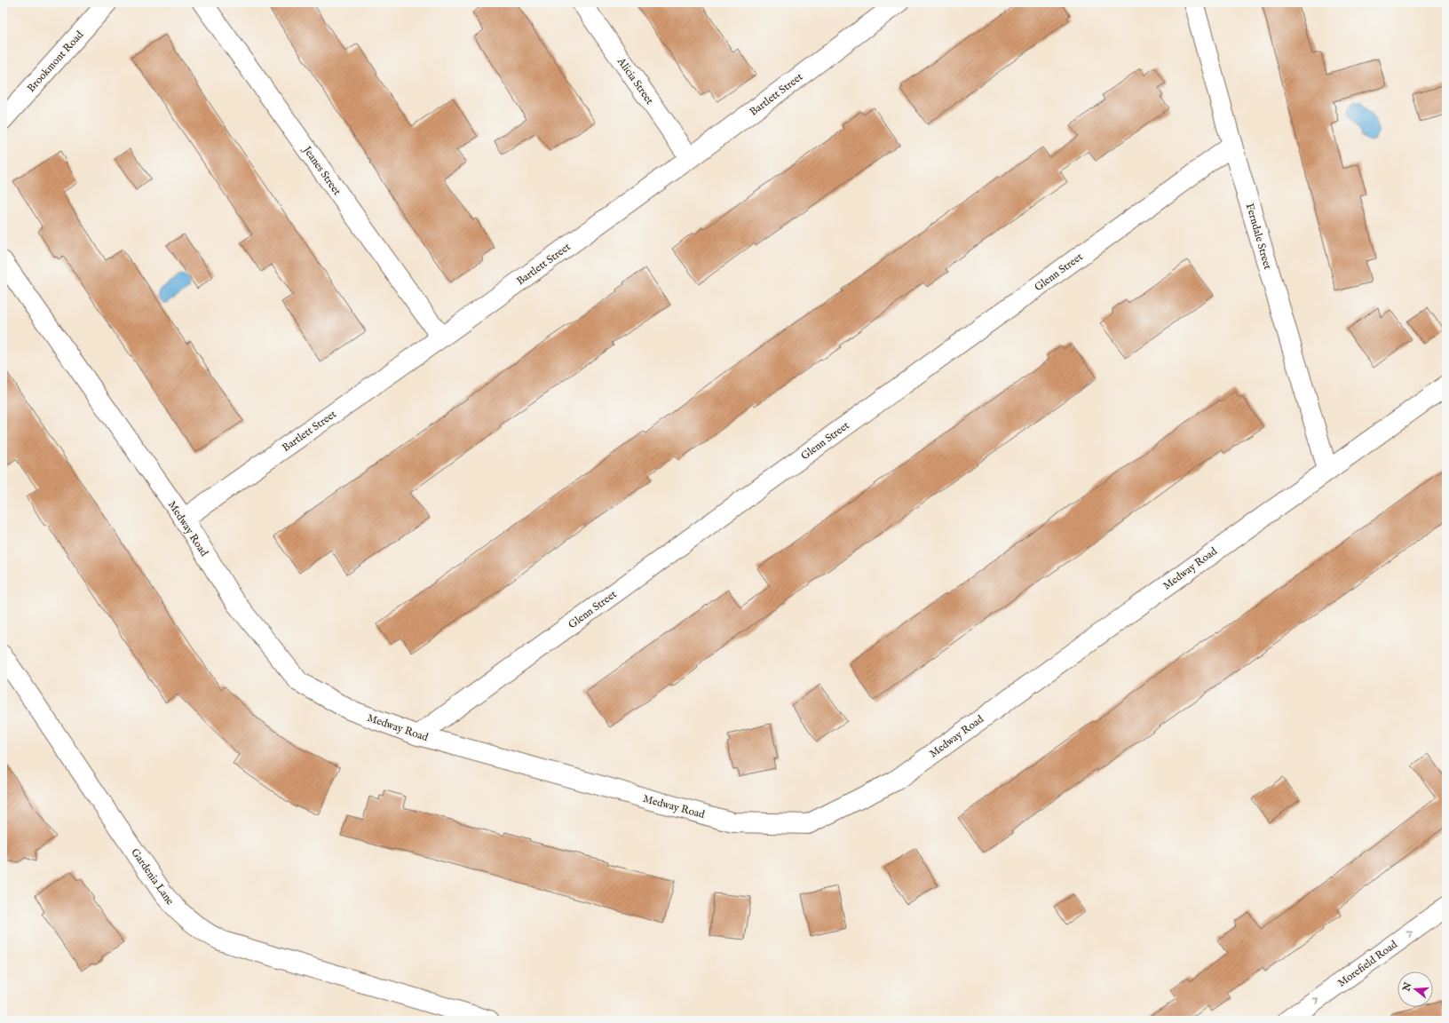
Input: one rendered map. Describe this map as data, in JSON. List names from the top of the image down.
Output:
{
  "streets": {
    "street": [
      "Brookmont Road",
      "Alicia Street",
      "Bartlett Street",
      "Jeanes Street",
      "Ferndale Street",
      "Glenn Street",
      "Medway Road",
      "Gardenia Lane",
      "Morefield Road"
    ]
  },
  "crossings": [
    ["Alicia Street", "Bartlett Street"],
    ["Bartlett Street", "Jeanes Street"],
    ["Bartlett Street", "Medway Road"],
    ["Ferndale Street", "Glenn Street"],
    ["Ferndale Street", "Medway Road"],
    ["Glenn Street", "Medway Road"]
  ],
  "one_way": ["Morefield Road"],
  "north": "left"
}
